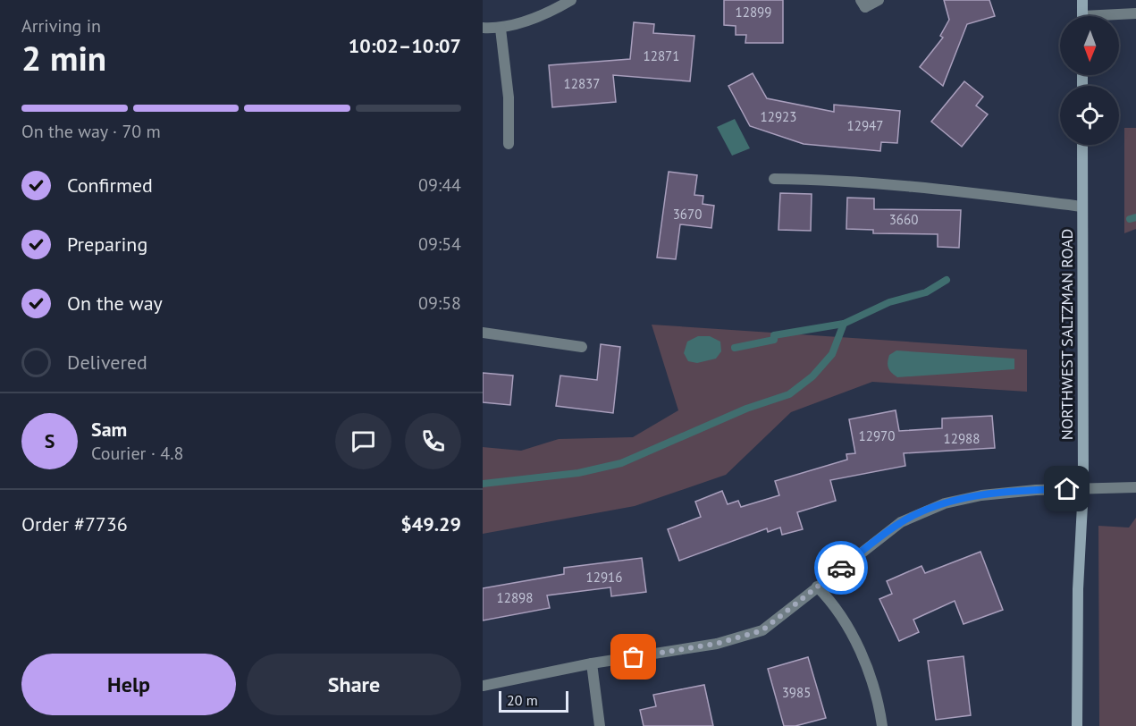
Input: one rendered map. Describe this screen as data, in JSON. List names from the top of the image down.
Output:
{
  "streets": {
    "main road": ["NORTHWEST SALTZMAN ROAD"]
  },
  "house_numbers": [
    "12899",
    "12871",
    "12837",
    "12923",
    "12947",
    "3670",
    "3660",
    "12970",
    "12988",
    "12916",
    "12898",
    "3985"
  ],
  "scale_bar": "20 m",
  "north": "bottom",
  "page": {
    "heading": ["2 min", "Arriving in", "10:02–10:07"],
    "panel": [
      "Sam",
      "Courier · 4.8",
      "Order #7736",
      "$49.29"
    ],
    "bar": "On the way · 70 m",
    "list": [
      ["Confirmed", "09:44"],
      ["Preparing", "09:54"],
      ["On the way", "09:58"],
      "Delivered"
    ],
    "round": "S",
    "buttons": ["Help", "Share"],
    "scale": "20 m"
  }
}
